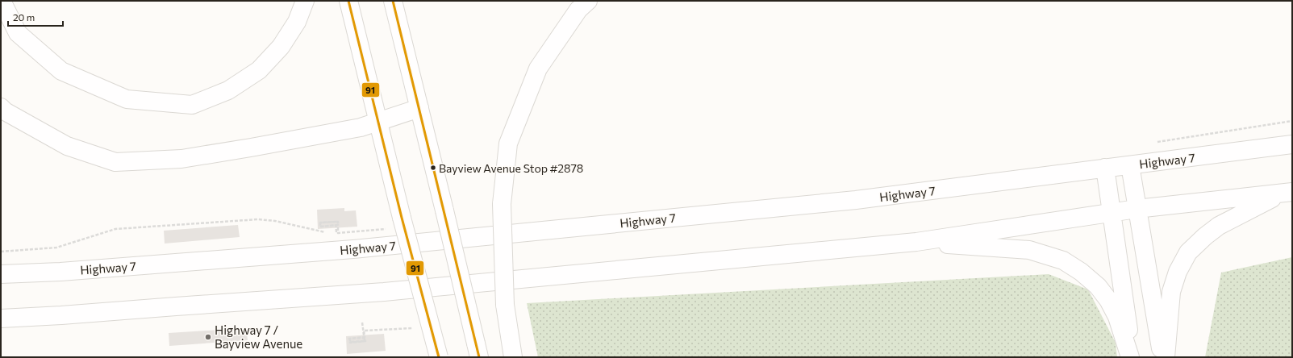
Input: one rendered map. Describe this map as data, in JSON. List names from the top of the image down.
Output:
{
  "streets": {
    "main road": ["Highway 7"]
  },
  "places": ["Bayview Avenue Stop #2878", "Highway 7 / Bayview Avenue"],
  "lines": ["transit line 91"],
  "scale_bar": "20 m"
}
